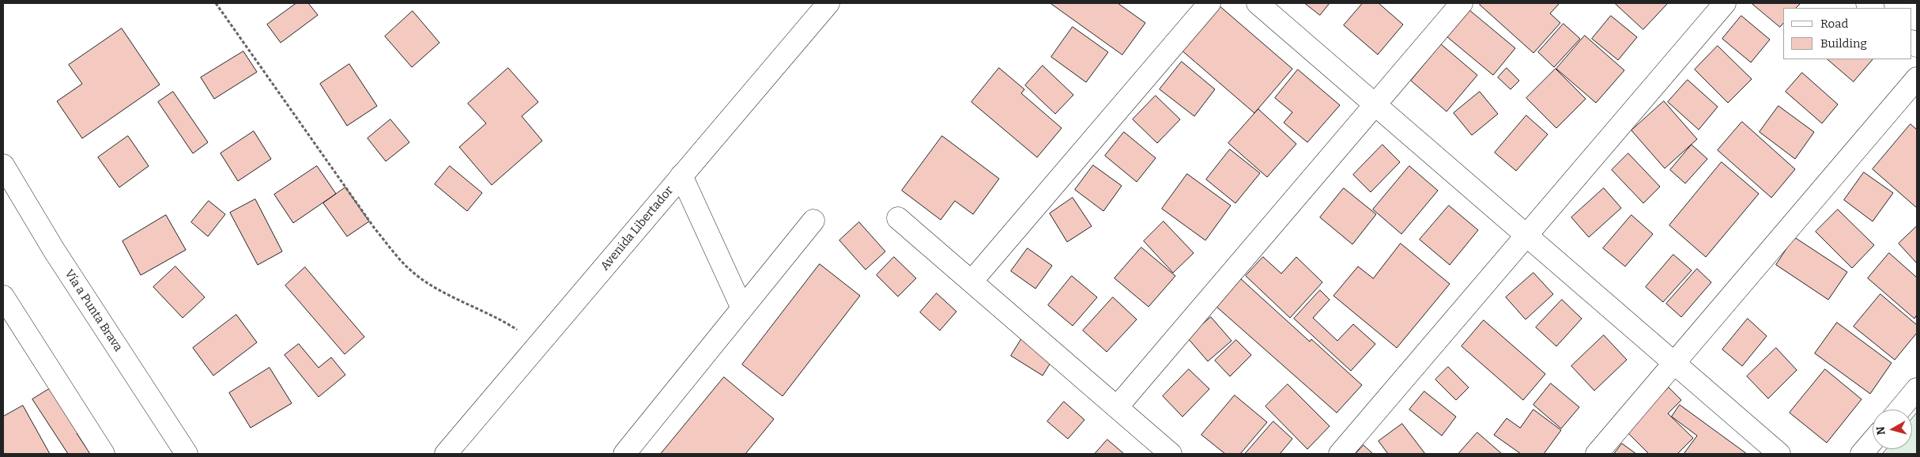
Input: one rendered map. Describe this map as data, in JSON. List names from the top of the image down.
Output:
{
  "streets": {
    "main road": ["Avenida Libertador", "Vía a Punta Brava"]
  },
  "legend": ["Road", "Building"],
  "north": "left"
}
